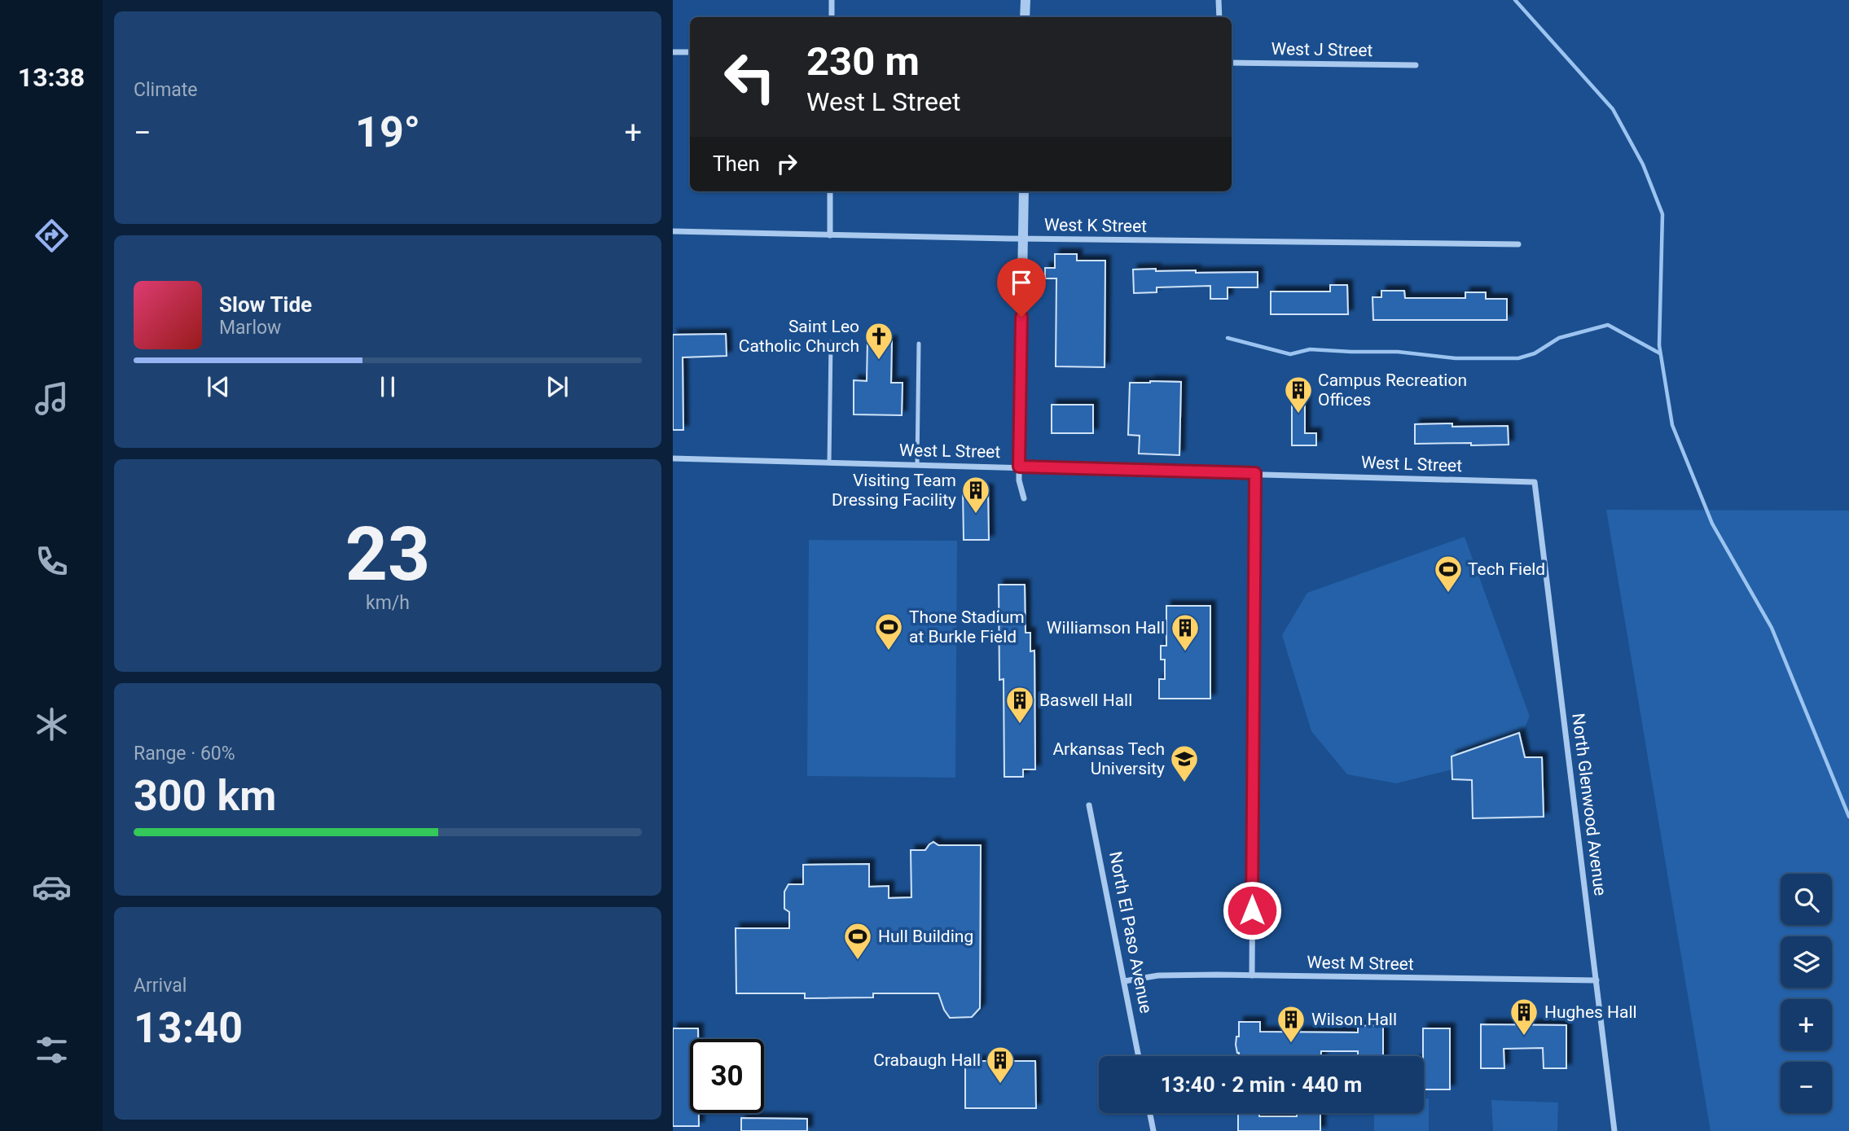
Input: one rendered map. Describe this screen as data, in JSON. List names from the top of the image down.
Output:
{
  "streets": {
    "street": [
      "West J Street",
      "West K Street",
      "West L Street",
      "North Glenwood Avenue",
      "North El Paso Avenue",
      "West M Street"
    ]
  },
  "crossings": [
    ["West L Street", "North Glenwood Avenue"],
    ["North Glenwood Avenue", "West M Street"],
    ["North El Paso Avenue", "West M Street"]
  ],
  "places": {
    "church": ["Saint Leo Catholic Church"],
    "building": [
      "Campus Recreation Offices",
      "Visiting Team Dressing Facility",
      "Williamson Hall",
      "Baswell Hall",
      "Hughes Hall",
      "Wilson Hall",
      "Crabaugh Hall"
    ],
    "sports": ["Tech Field", "Thone Stadium at Burkle Field", "Hull Building"],
    "school or university": ["Arkansas Tech University"]
  },
  "page": {
    "tabs": "13:38",
    "tile": [
      "Climate",
      ["23", "km/h"],
      ["Range · 60%", "300 km"],
      ["Arrival", "13:40"]
    ],
    "turn": ["230 m", "West L Street"],
    "heat": ["−", "19°", "+"],
    "then": "Then",
    "song": ["Slow Tide", "Marlow"],
    "map_buttons": ["+", "−"],
    "limit": "30",
    "trip": "13:40 · 2 min · 440 m"
  }
}
